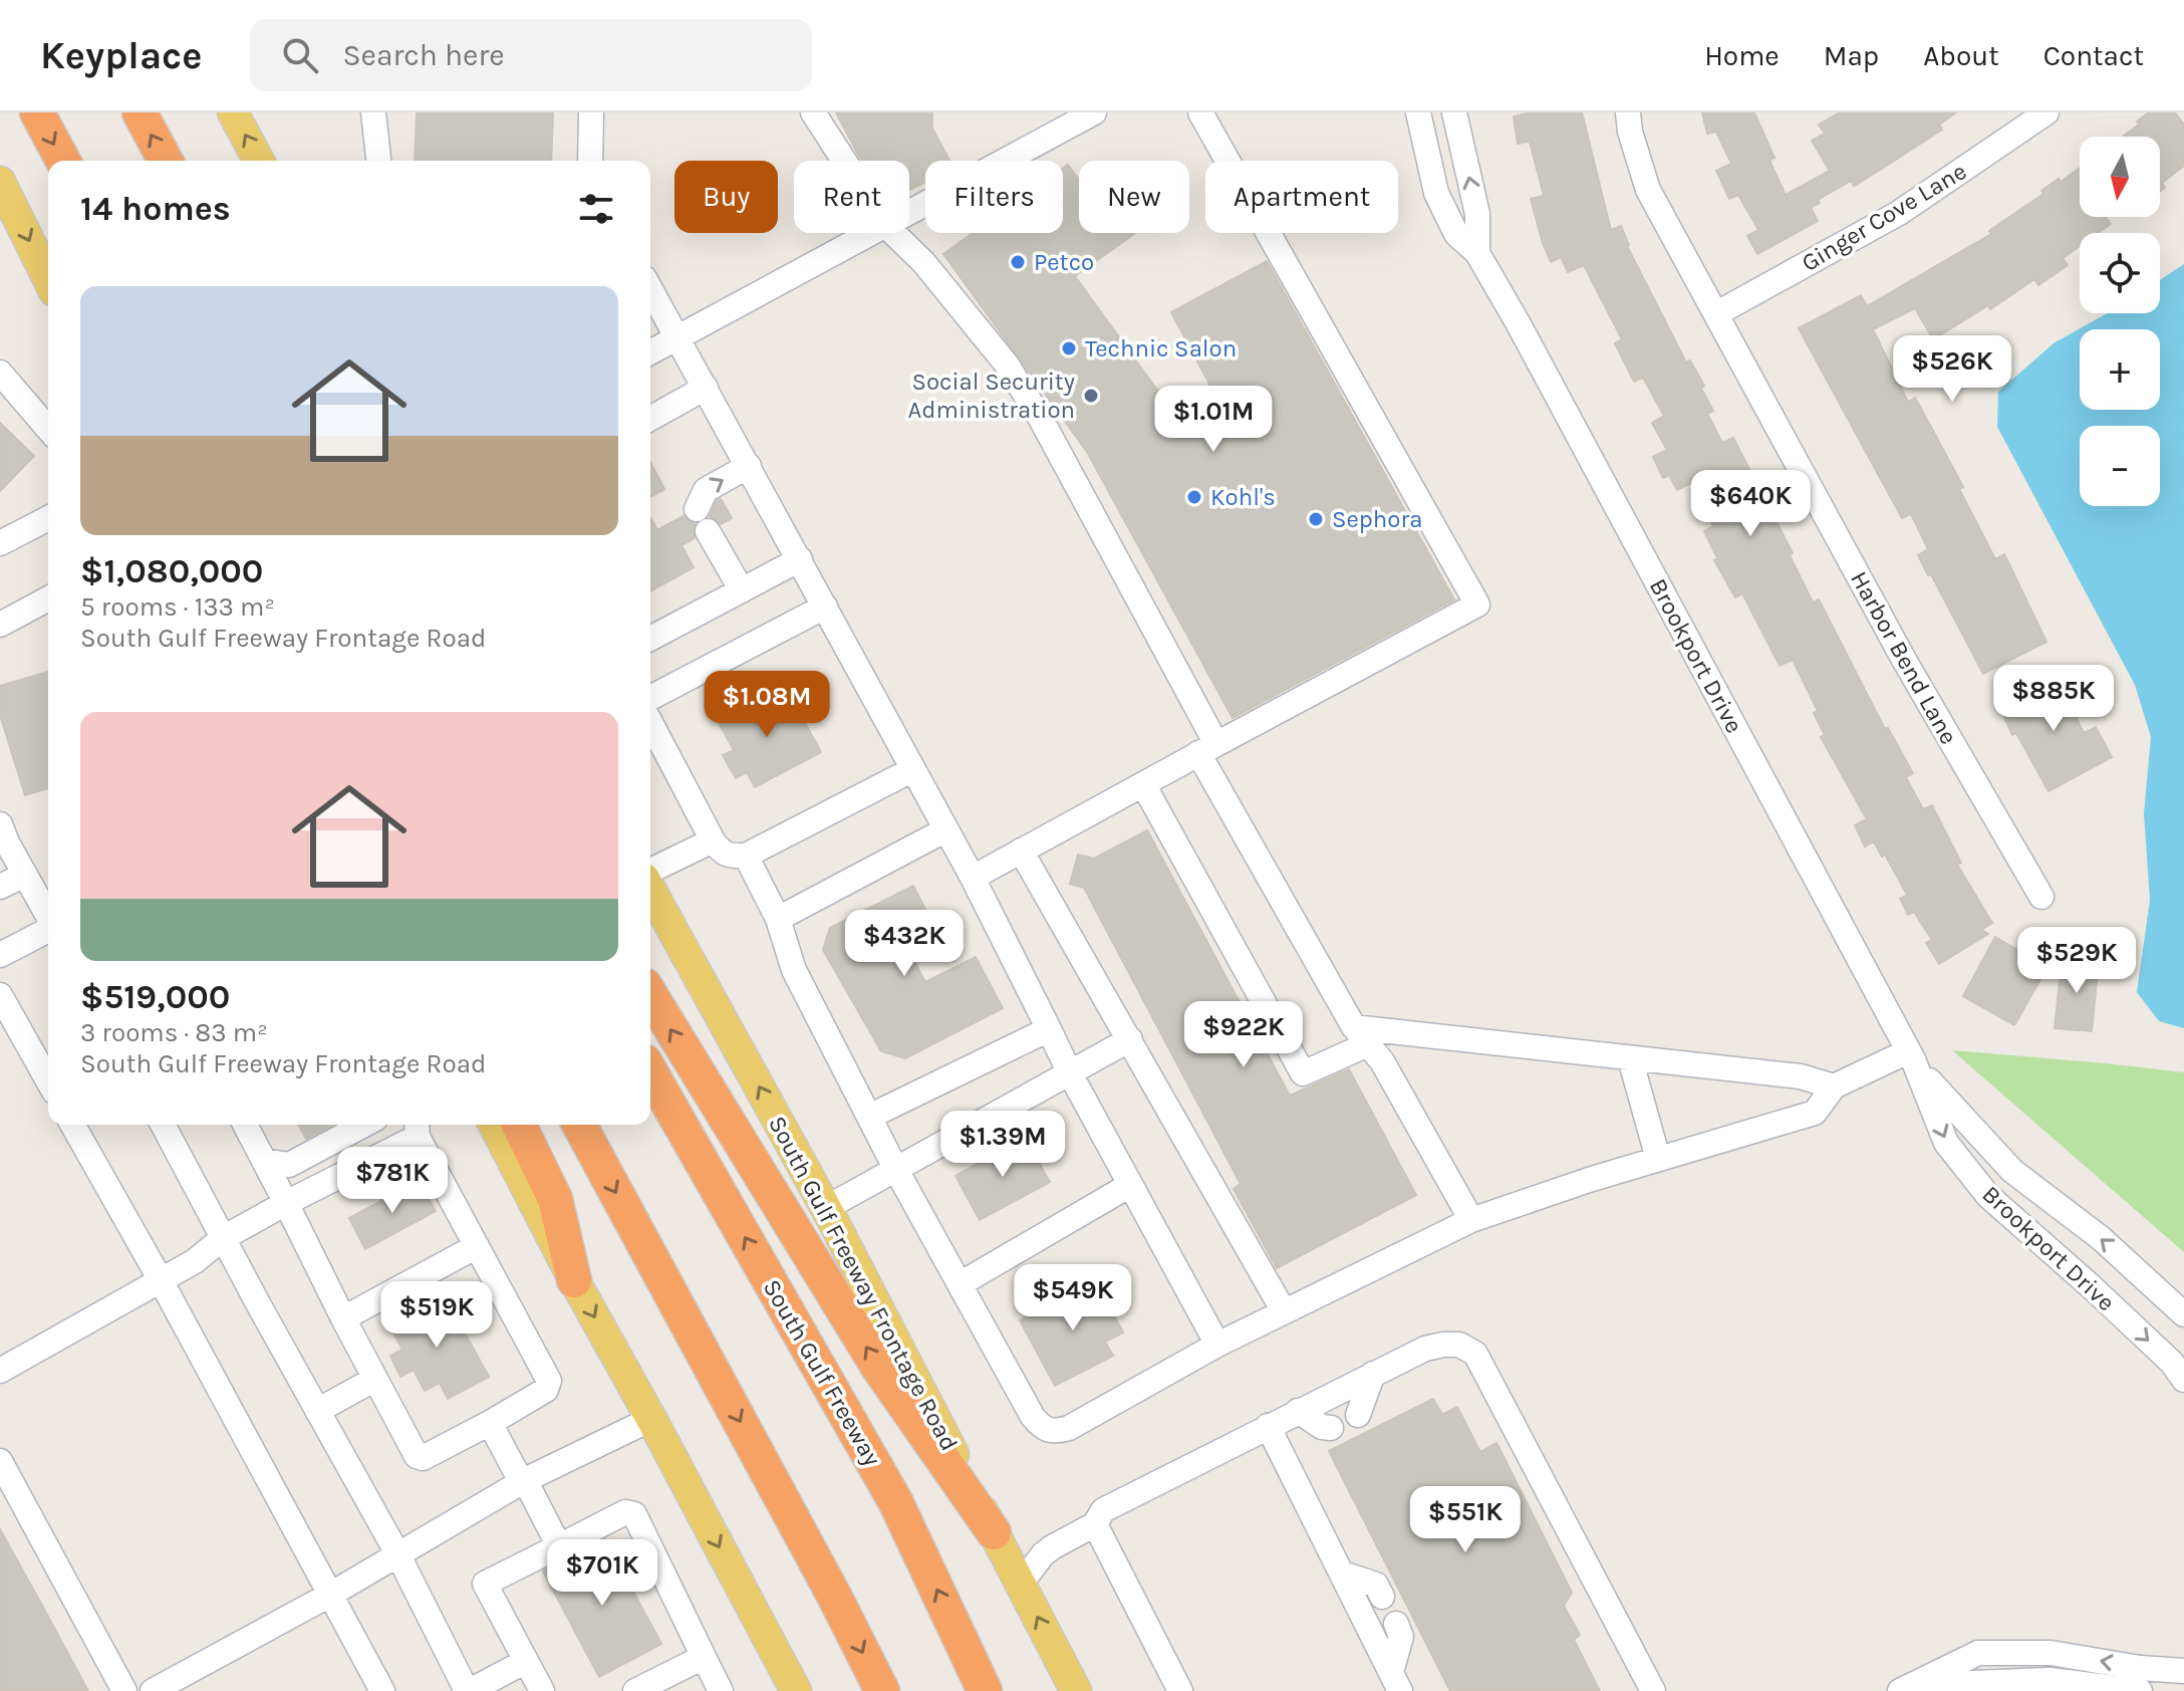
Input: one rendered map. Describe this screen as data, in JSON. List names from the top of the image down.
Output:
{
  "streets": {
    "highway": ["South Gulf Freeway"],
    "main road": ["South Gulf Freeway Frontage Road"],
    "street": ["Ginger Cove Lane", "Brookport Drive", "Harbor Bend Lane"]
  },
  "crossings": [
    ["Ginger Cove Lane", "Harbor Bend Lane"]
  ],
  "places": [
    "Petco",
    "Technic Salon",
    "Social Security Administration",
    "Kohl's",
    "Sephora"
  ],
  "north": "bottom",
  "page": {
    "header": "Keyplace",
    "search": "Search here",
    "nav": [
      "Home",
      "Map",
      "About",
      "Contact"
    ],
    "map_buttons": ["+", "−"],
    "chip": [
      "Buy",
      "Rent",
      "Filters",
      "New",
      "Apartment"
    ],
    "heading": "14 homes",
    "list": [
      {
        "name": "$1,080,000",
        "note": "5 rooms · 133 m² · South Gulf Freeway Frontage Road"
      },
      {
        "name": "$519,000",
        "note": "3 rooms · 83 m² · South Gulf Freeway Frontage Road"
      }
    ],
    "price": [
      "$526K",
      "$1.01M",
      "$640K",
      "$885K",
      "$1.08M",
      "$432K",
      "$529K",
      "$922K",
      "$1.39M",
      "$781K",
      "$549K",
      "$519K",
      "$551K",
      "$701K"
    ]
  }
}
